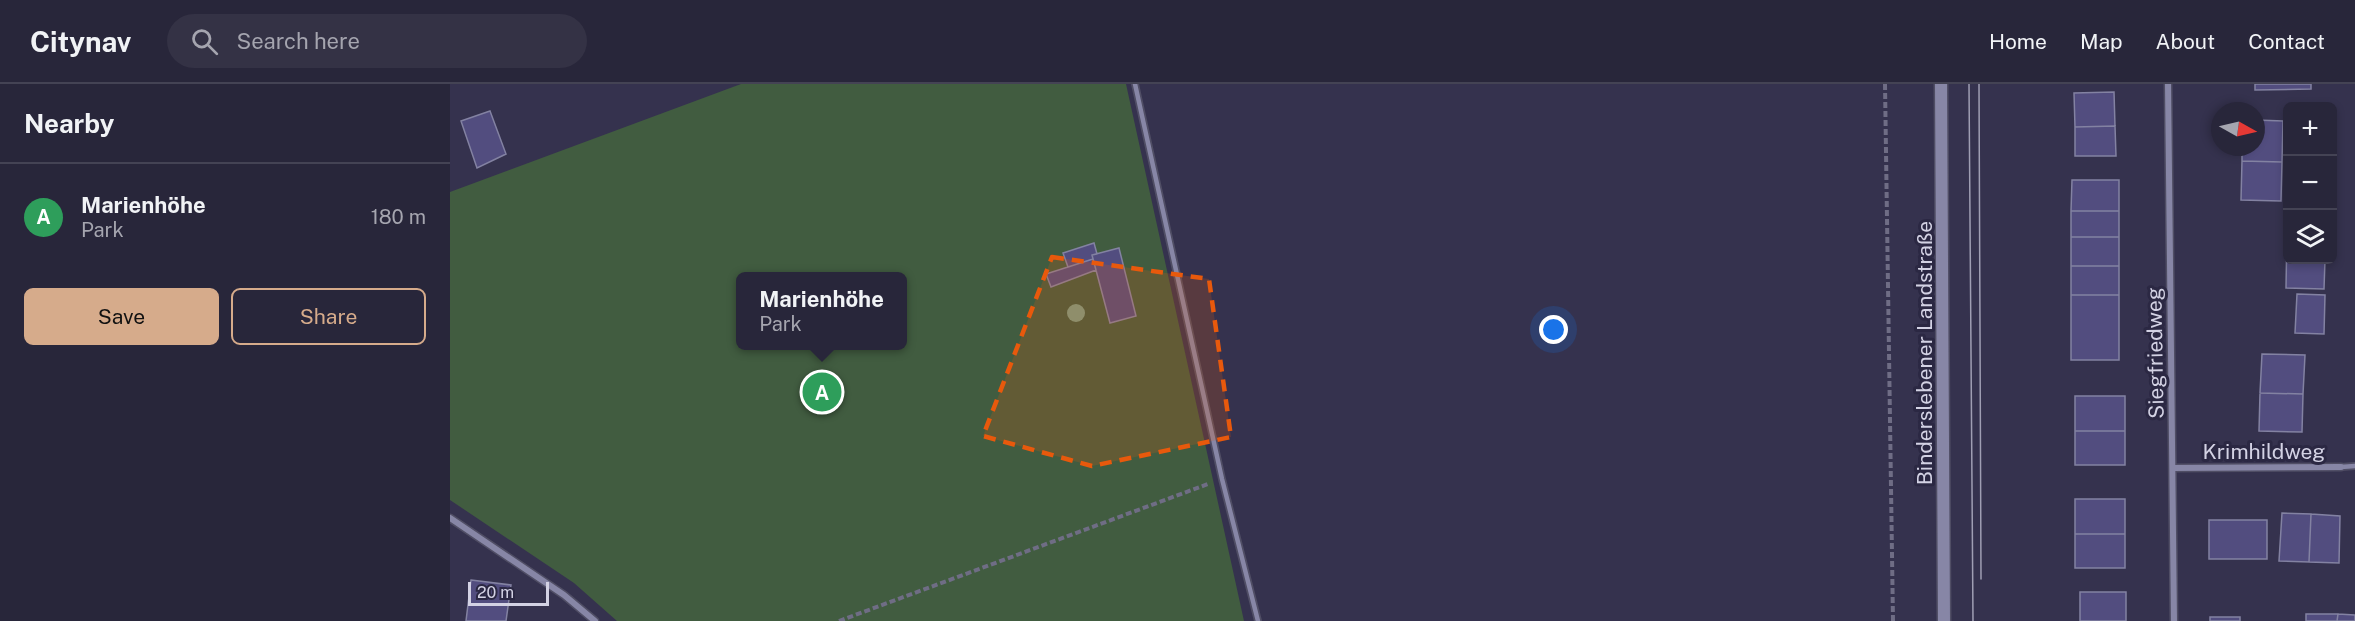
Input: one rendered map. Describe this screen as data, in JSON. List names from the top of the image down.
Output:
{
  "streets": {
    "main road": ["Binderslebener Landstraße"],
    "street": ["Siegfriedweg", "Krimhildweg"]
  },
  "crossings": [
    ["Siegfriedweg", "Krimhildweg"]
  ],
  "scale_bar": "20 m",
  "north": "right",
  "page": {
    "header": "Citynav",
    "search": "Search here",
    "nav": [
      "Home",
      "Map",
      "About",
      "Contact"
    ],
    "heading": "Nearby",
    "map_buttons": ["+", "−"],
    "list": [
      {
        "mark": "A",
        "name": "Marienhöhe",
        "note": "Park",
        "value": "180 m"
      }
    ],
    "buttons": ["Save", "Share"],
    "popup": ["Marienhöhe", "Park"],
    "pins": "A",
    "scale": "20 m"
  }
}
